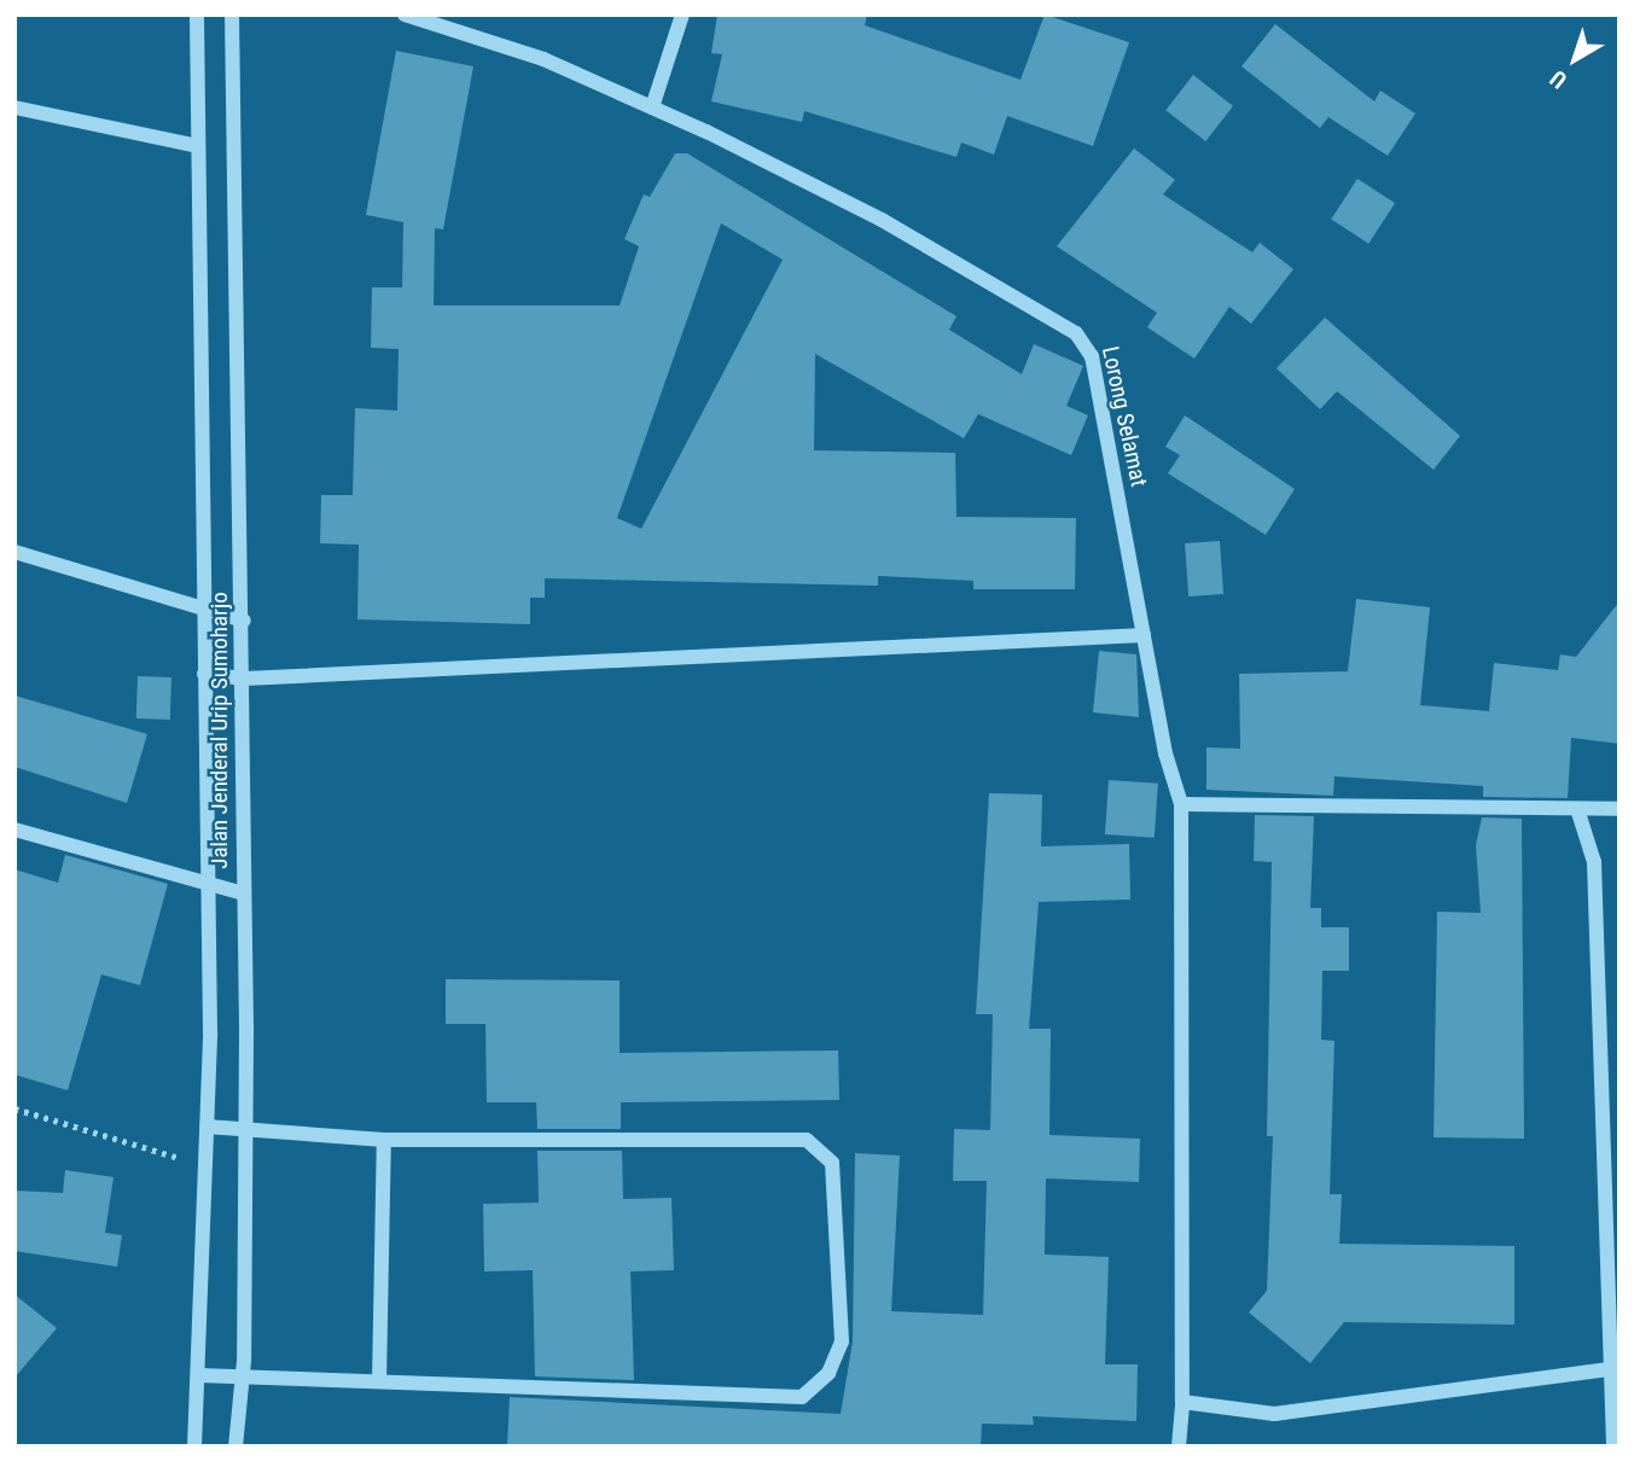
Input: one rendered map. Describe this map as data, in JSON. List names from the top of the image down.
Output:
{
  "streets": {
    "street": ["Lorong Selamat", "Jalan Jenderal Urip Sumoharjo"]
  },
  "north": "bottom left"
}
